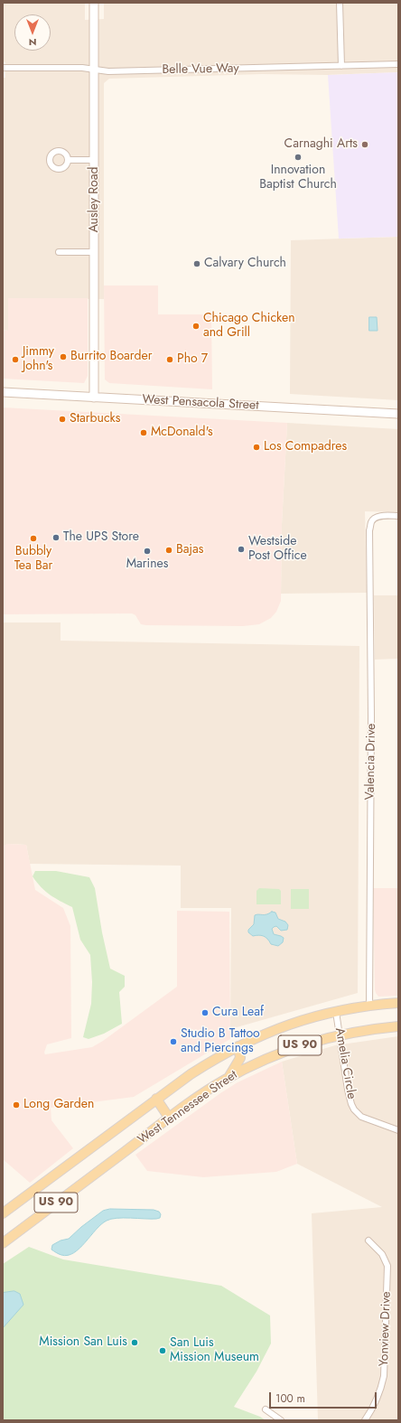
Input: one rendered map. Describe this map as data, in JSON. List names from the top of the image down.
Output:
{
  "streets": {
    "main road": [
      "Ausley Road",
      "West Pensacola Street",
      "US 90",
      "West Tennessee Street"
    ],
    "street": [
      "Belle Vue Way",
      "Valencia Drive",
      "Amelia Circle",
      "Yonview Drive"
    ]
  },
  "crossings": [
    ["Belle Vue Way", "Ausley Road"],
    ["Ausley Road", "West Pensacola Street"],
    ["Valencia Drive", "West Tennessee Street"],
    ["Amelia Circle", "West Tennessee Street"]
  ],
  "places": [
    "Carnaghi Arts",
    "Innovation Baptist Church",
    "Calvary Church",
    "Chicago Chicken and Grill",
    "Burrito Boarder",
    "Jimmy John's",
    "Pho 7",
    "Starbucks",
    "McDonald's",
    "Los Compadres",
    "The UPS Store",
    "Bubbly Tea Bar",
    "Westside Post Office",
    "Bajas",
    "Marines",
    "Cura Leaf",
    "Studio B Tattoo and Piercings",
    "Long Garden",
    "Mission San Luis",
    "San Luis Mission Museum"
  ],
  "scale_bar": "100 m",
  "north": "bottom"
}
